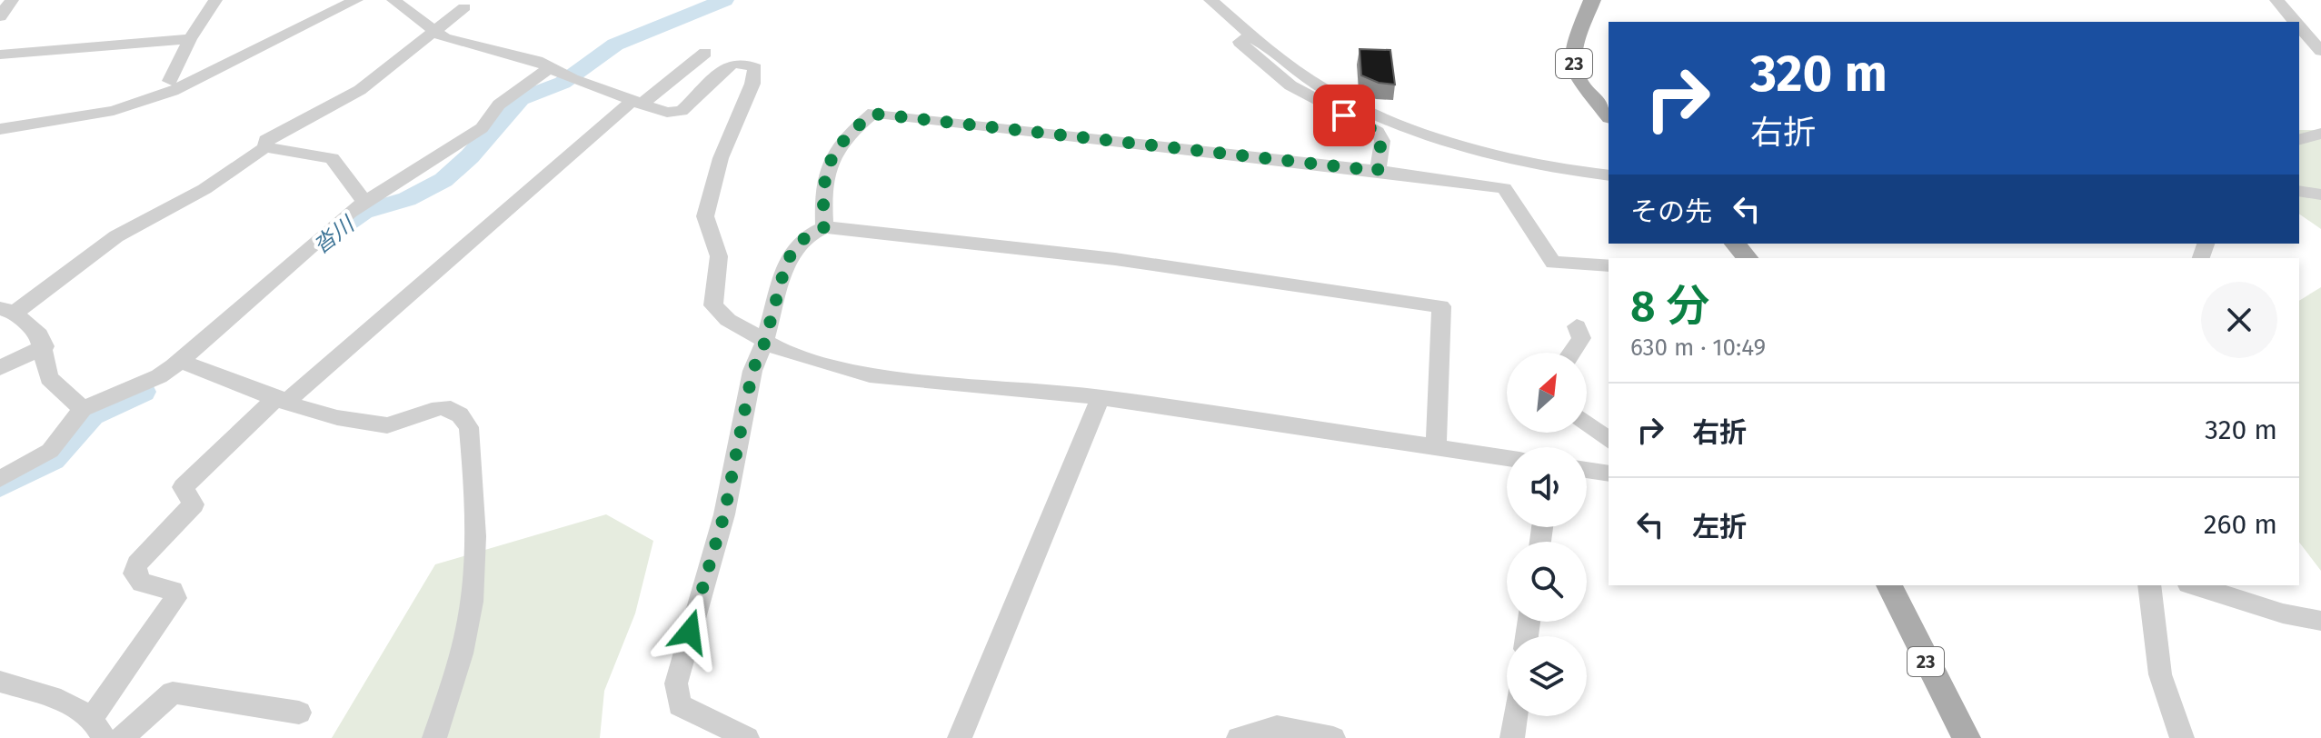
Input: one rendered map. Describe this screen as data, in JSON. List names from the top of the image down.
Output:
{
  "streets": {
    "main road": ["23"]
  },
  "water": ["沓川"],
  "north": "top right",
  "page": {
    "turn": ["320 m", "右折"],
    "then": "その先",
    "heading": ["8 分", "630 m · 10:49"],
    "list": [
      {
        "name": "右折",
        "value": "320 m"
      },
      {
        "name": "左折",
        "value": "260 m"
      }
    ]
  }
}
